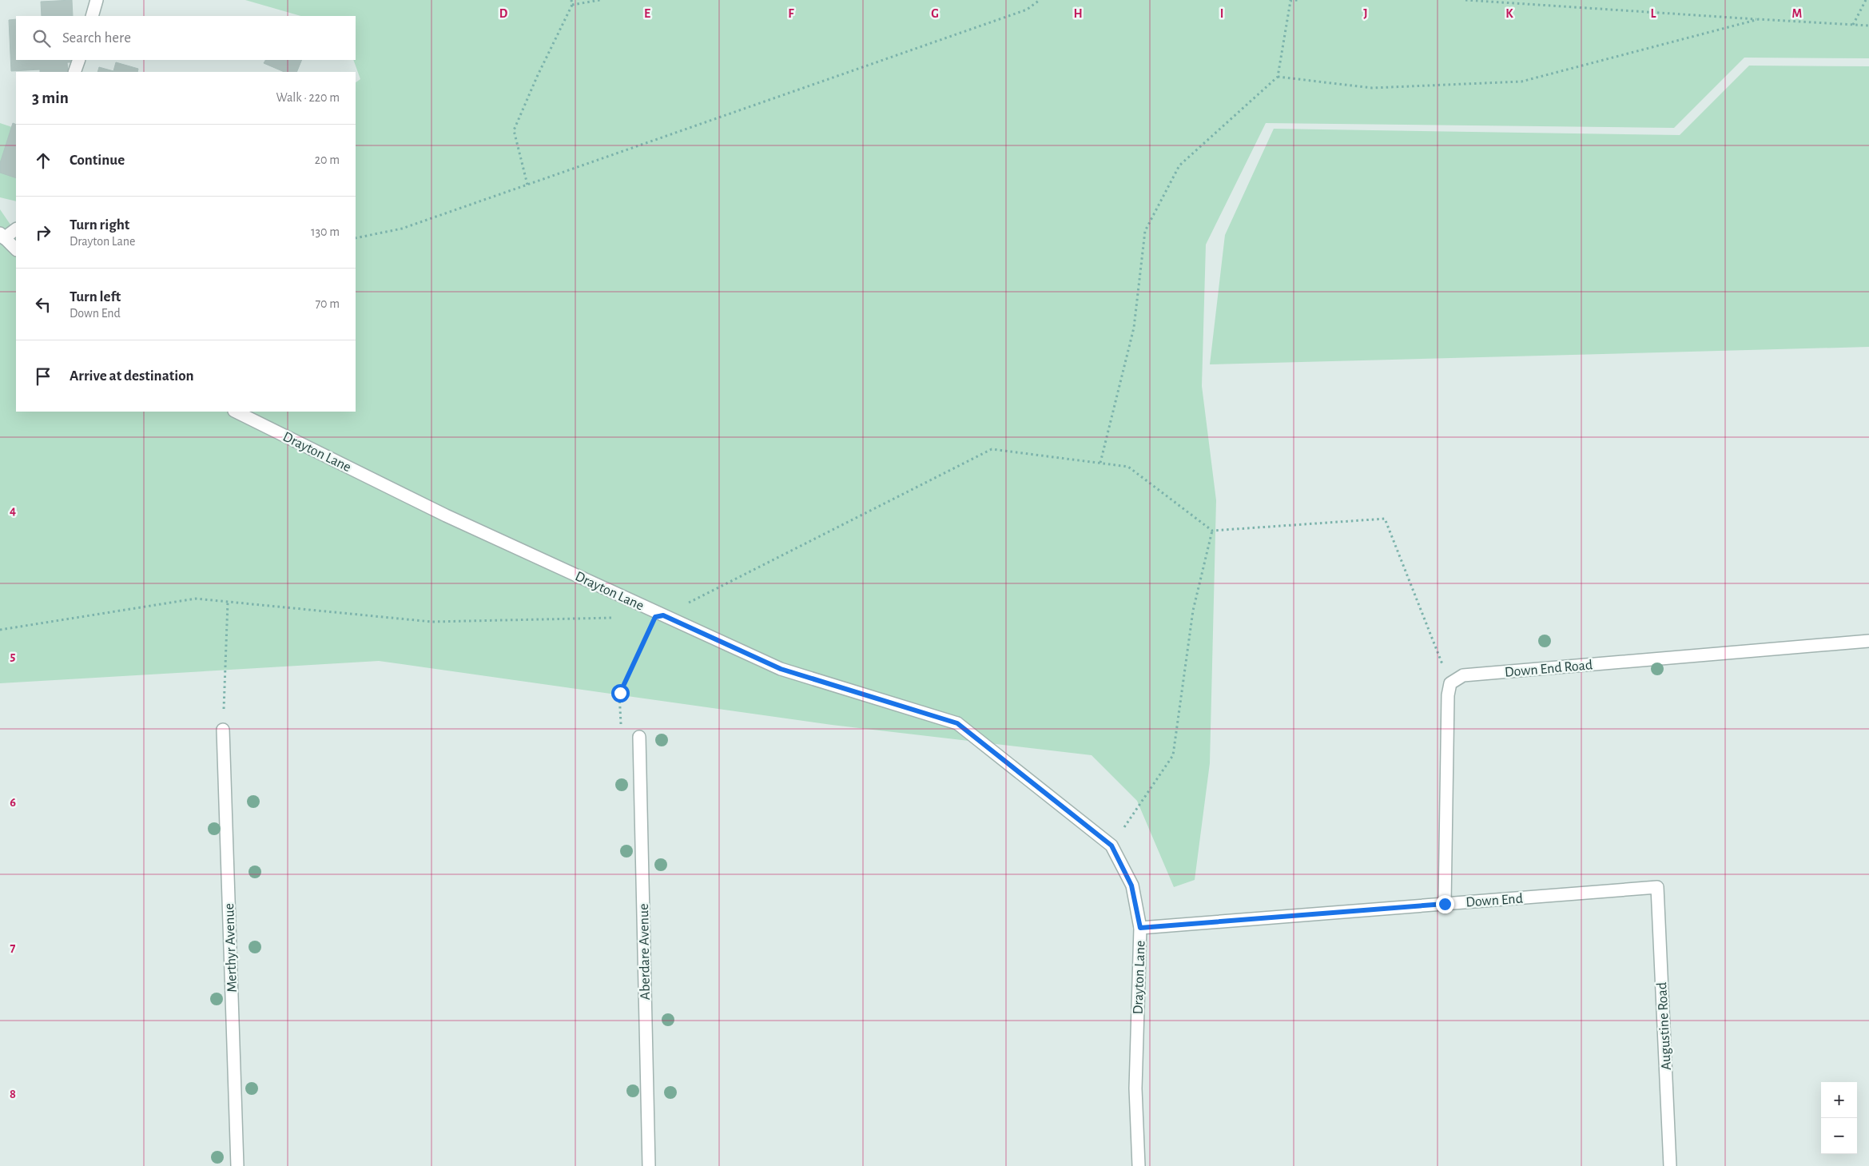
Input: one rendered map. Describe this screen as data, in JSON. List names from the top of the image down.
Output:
{
  "streets": {
    "street": [
      "Drayton Lane",
      "Down End Road",
      "Down End",
      "Merthyr Avenue",
      "Aberdare Avenue",
      "Augustine Road"
    ]
  },
  "crossings": [
    ["Drayton Lane", "Down End"],
    ["Down End", "Augustine Road"]
  ],
  "page": {
    "search": "Search here",
    "heading": ["3 min", "Walk · 220 m"],
    "list": [
      ["Continue", "20 m"],
      ["Turn right", "Drayton Lane", "130 m"],
      ["Turn left", "Down End", "70 m"],
      "Arrive at destination"
    ],
    "map_buttons": ["+", "−"]
  },
  "grid": {
    "columns": [
      "D",
      "E",
      "F",
      "G",
      "H",
      "I",
      "J",
      "K",
      "L",
      "M"
    ],
    "rows": [
      "4",
      "5",
      "6",
      "7",
      "8"
    ]
  }
}
